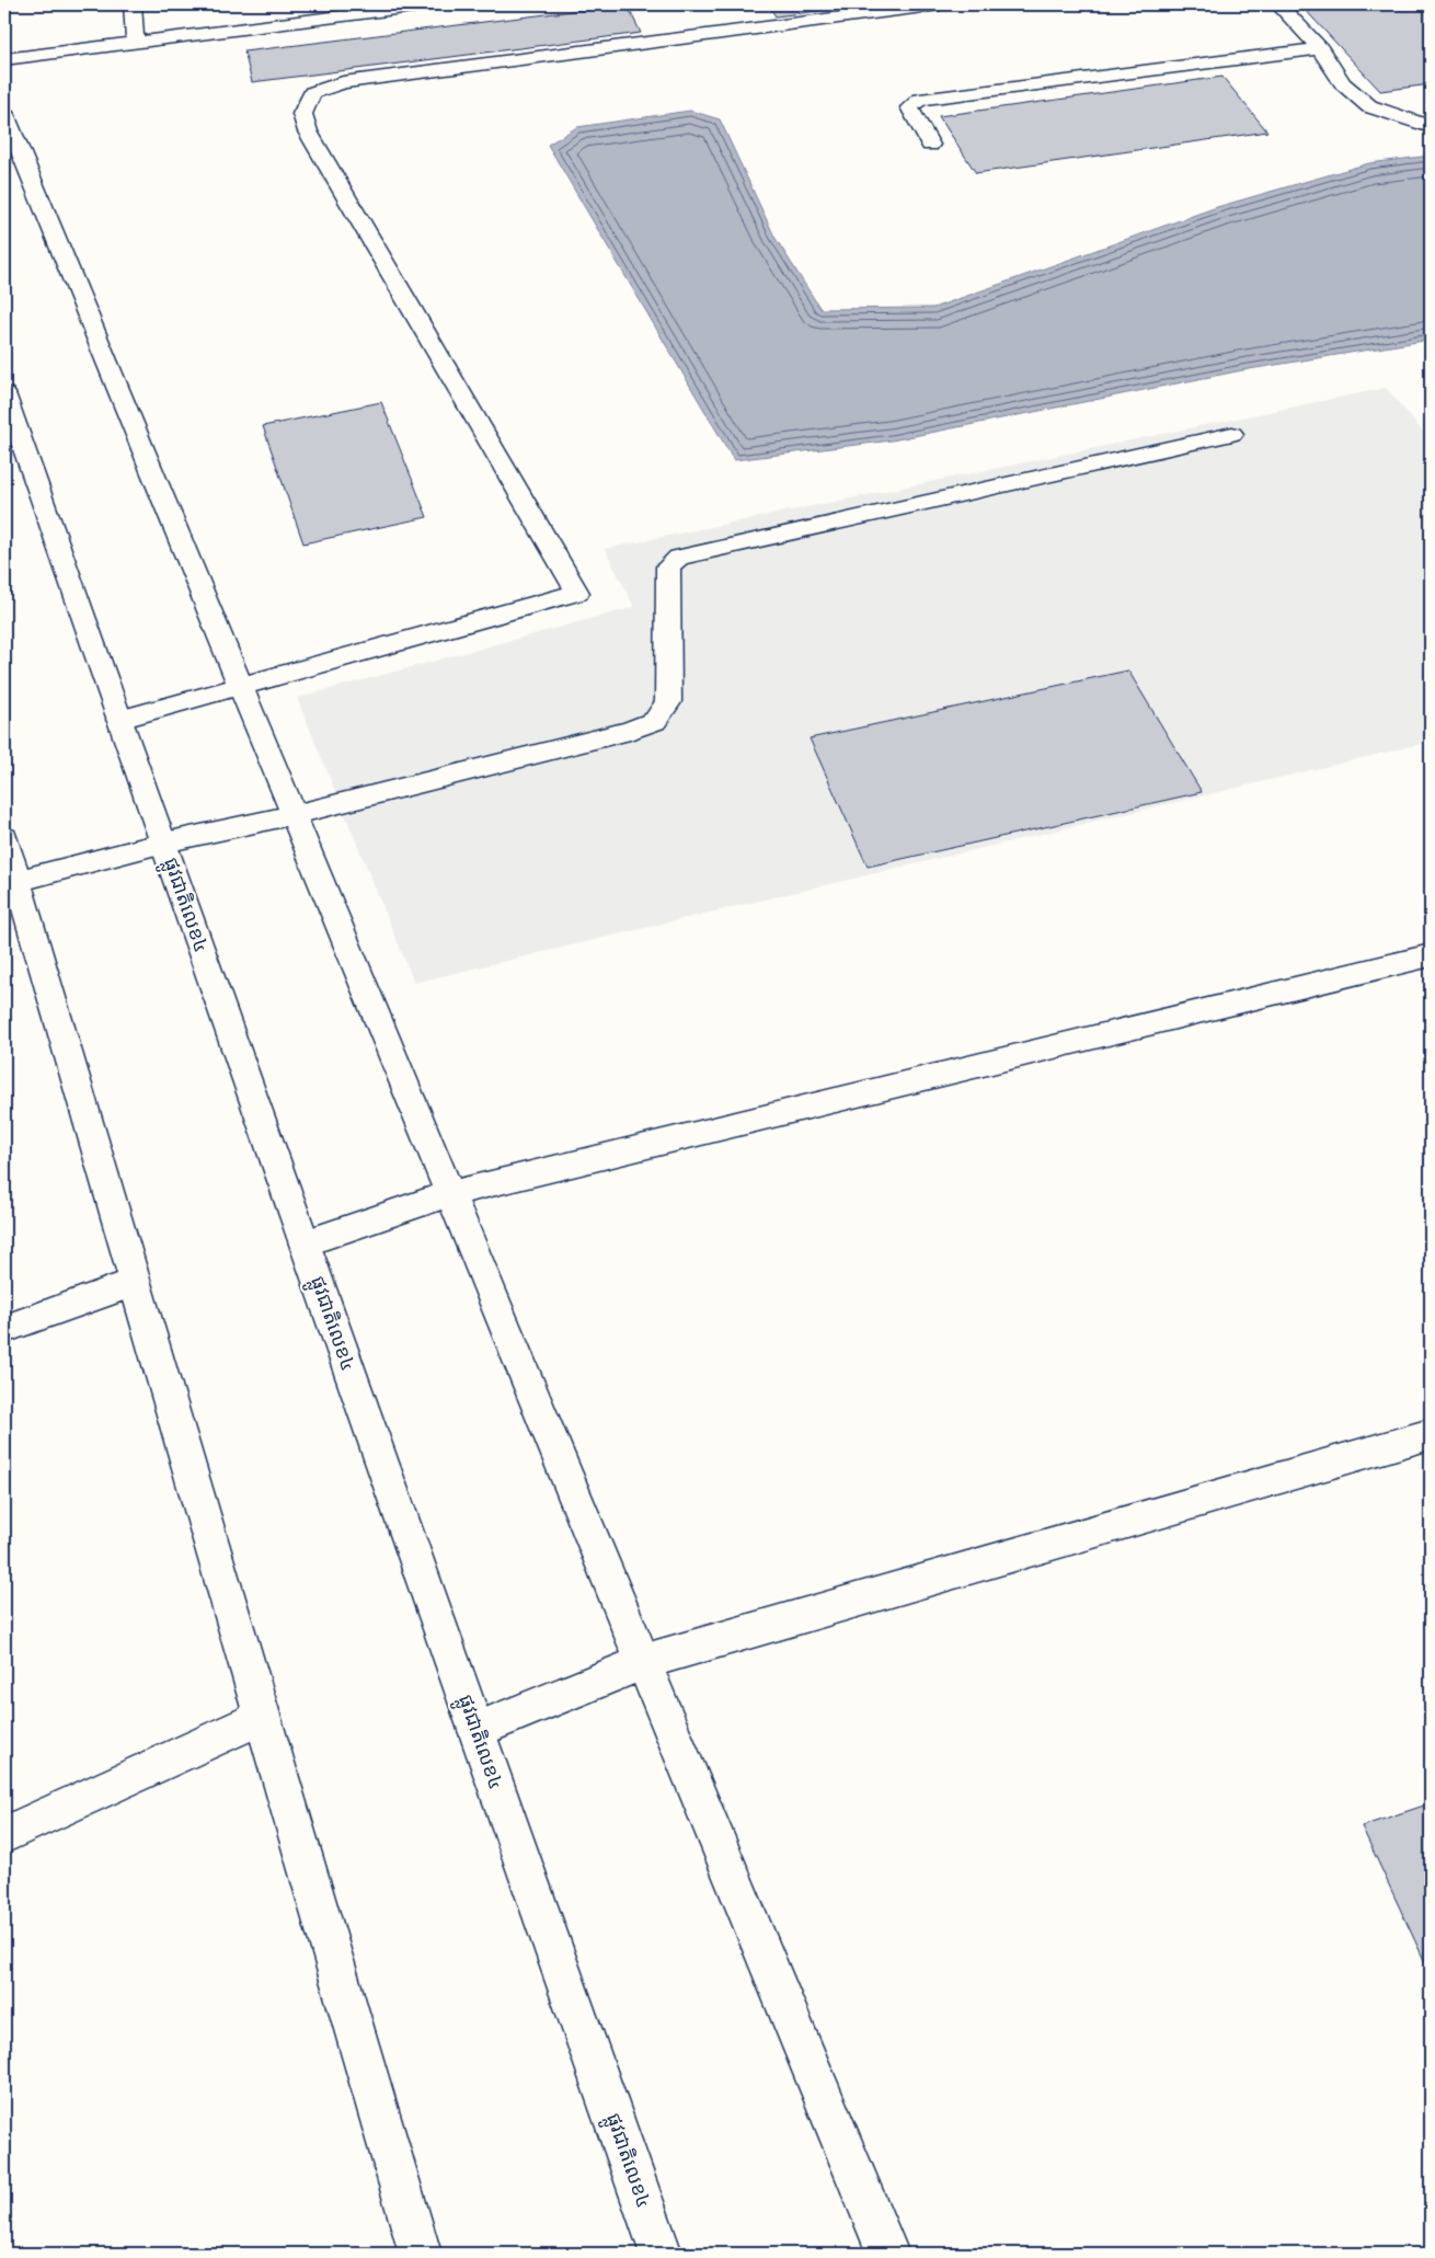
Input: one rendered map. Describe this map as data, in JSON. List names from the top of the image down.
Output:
{
  "streets": {
    "main road": ["ផ្លូវជាតិលេខ៤"]
  }
}
